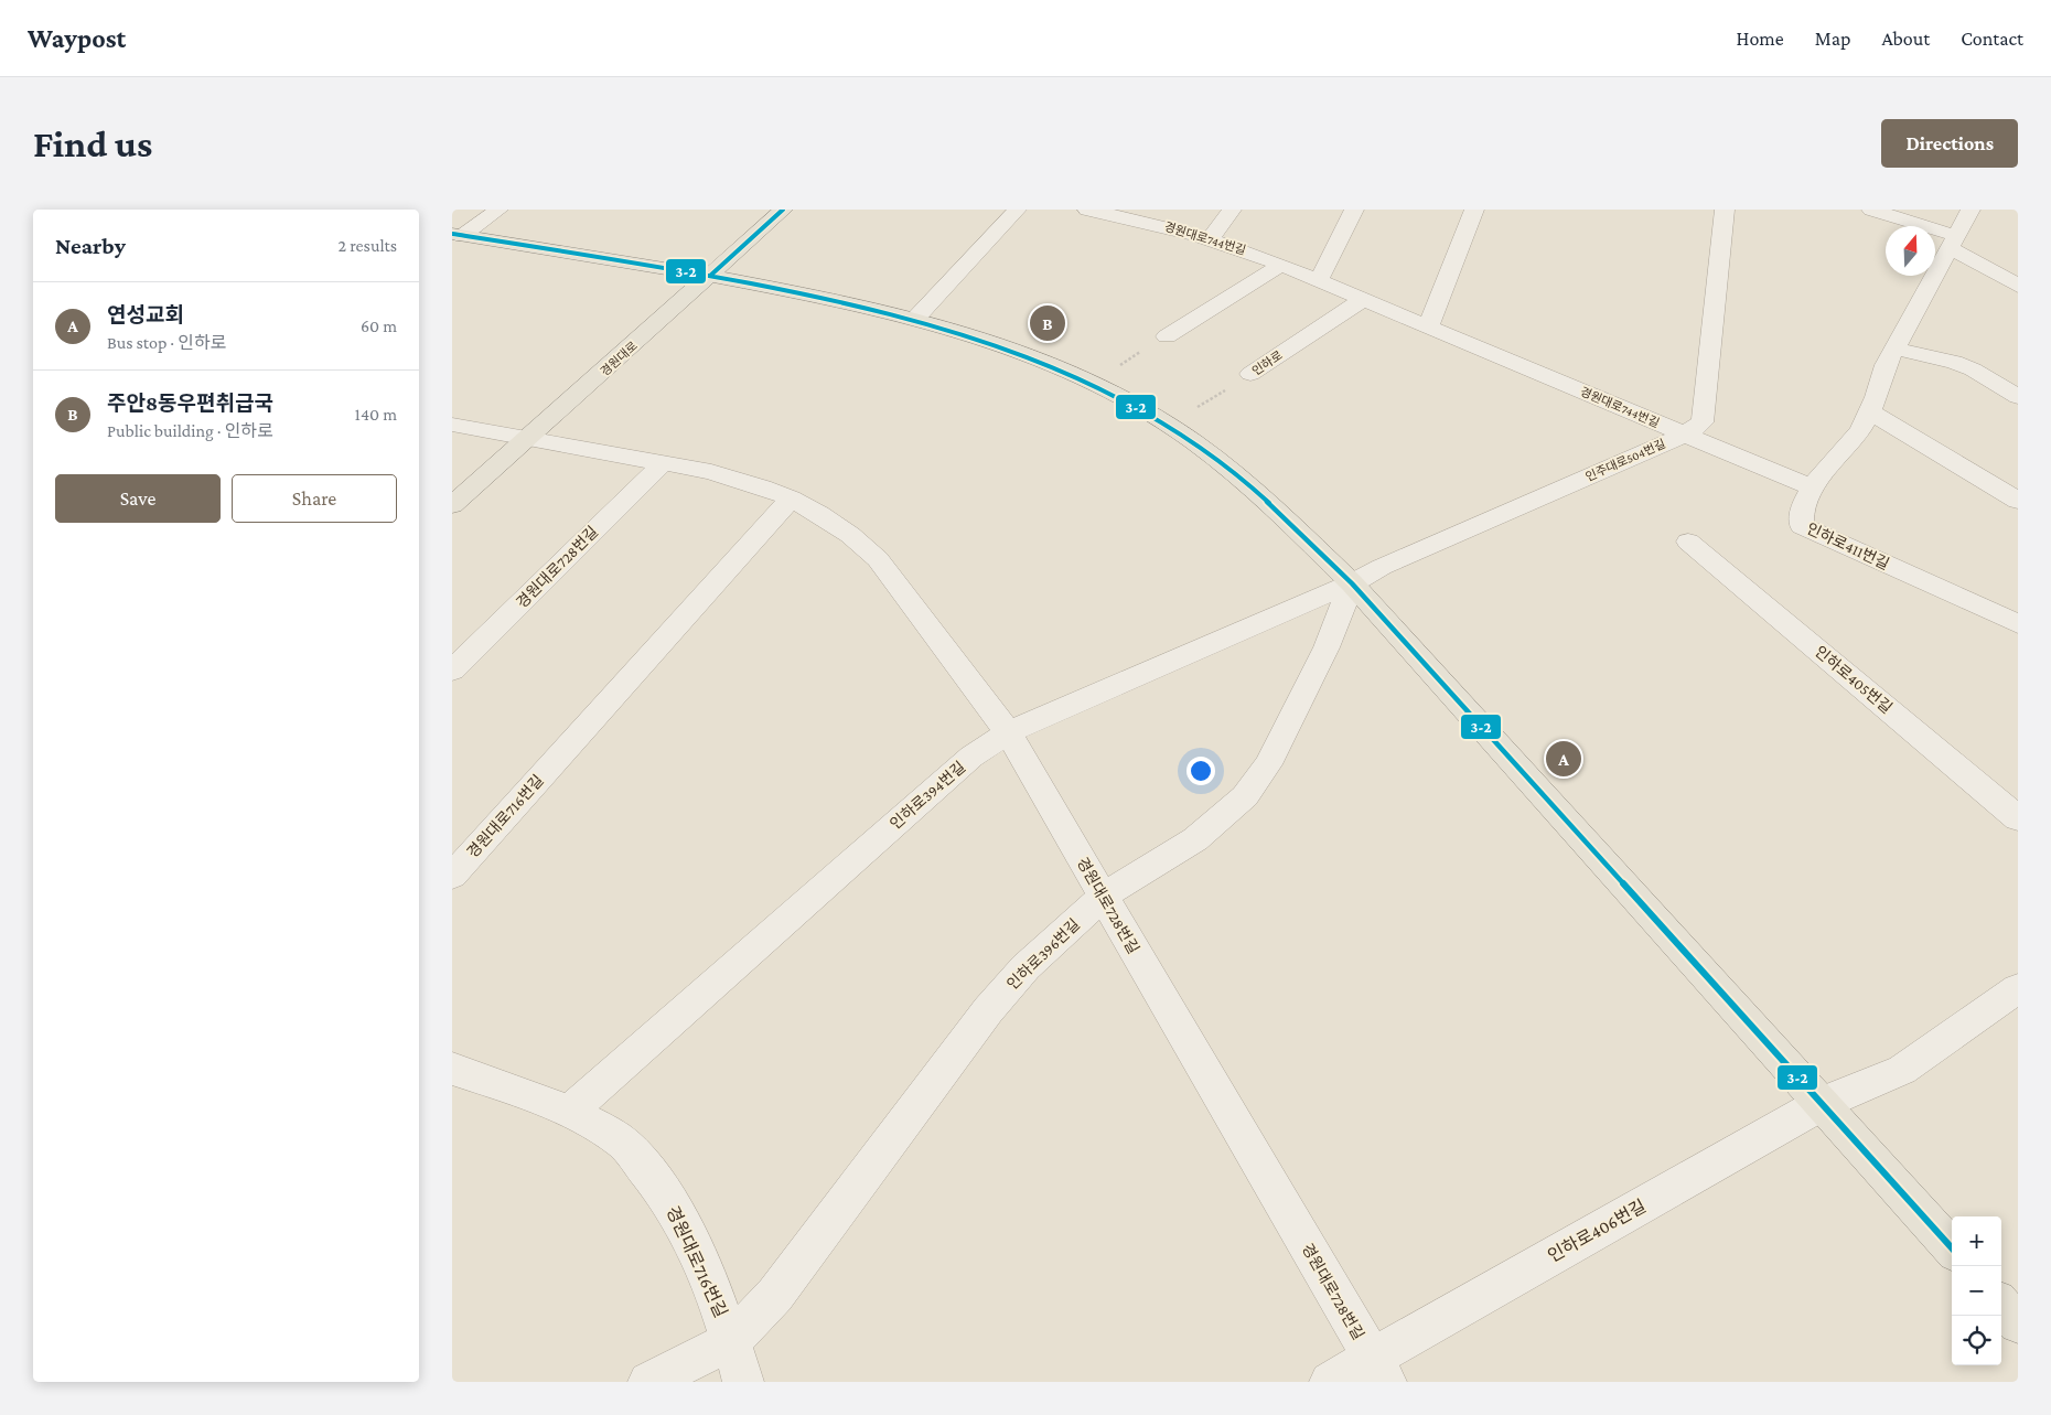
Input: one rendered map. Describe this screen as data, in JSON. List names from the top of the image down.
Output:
{
  "streets": {
    "main road": ["경원대로"],
    "lane": [
      "경원대로744번길",
      "인하로",
      "인주대로504번길",
      "인하로411번길",
      "경원대로728번길",
      "인하로405번길",
      "인하로394번길",
      "경원대로716번길",
      "인하로396번길",
      "인하로406번길"
    ]
  },
  "crossings": [
    ["경원대로744번길", "인하로"],
    ["경원대로744번길", "인주대로504번길"],
    ["경원대로744번길", "인하로411번길"],
    ["경원대로", "경원대로728번길"],
    ["인주대로504번길", "인하로394번길"],
    ["인주대로504번길", "인하로396번길"],
    ["경원대로728번길", "인하로394번길"],
    ["경원대로728번길", "경원대로716번길"],
    ["경원대로728번길", "인하로396번길"],
    ["경원대로728번길", "인하로406번길"],
    ["인하로394번길", "경원대로716번길"],
    ["인하로394번길", "인하로396번길"],
    ["경원대로716번길", "인하로396번길"]
  ],
  "lines": ["transit line 3-2"],
  "north": "top",
  "page": {
    "header": "Waypost",
    "nav": [
      "Home",
      "Map",
      "About",
      "Contact"
    ],
    "buttons": [
      "Directions",
      ["Save", "Share"]
    ],
    "title": "Find us",
    "heading": ["Nearby", "2 results"],
    "list": [
      {
        "mark": "A",
        "name": "연성교회",
        "note": "Bus stop · 인하로",
        "value": "60 m"
      },
      {
        "mark": "B",
        "name": "주안8동우편취급국",
        "note": "Public building · 인하로",
        "value": "140 m"
      }
    ],
    "pins": ["B", "A"],
    "map_buttons": ["+", "−"]
  }
}
